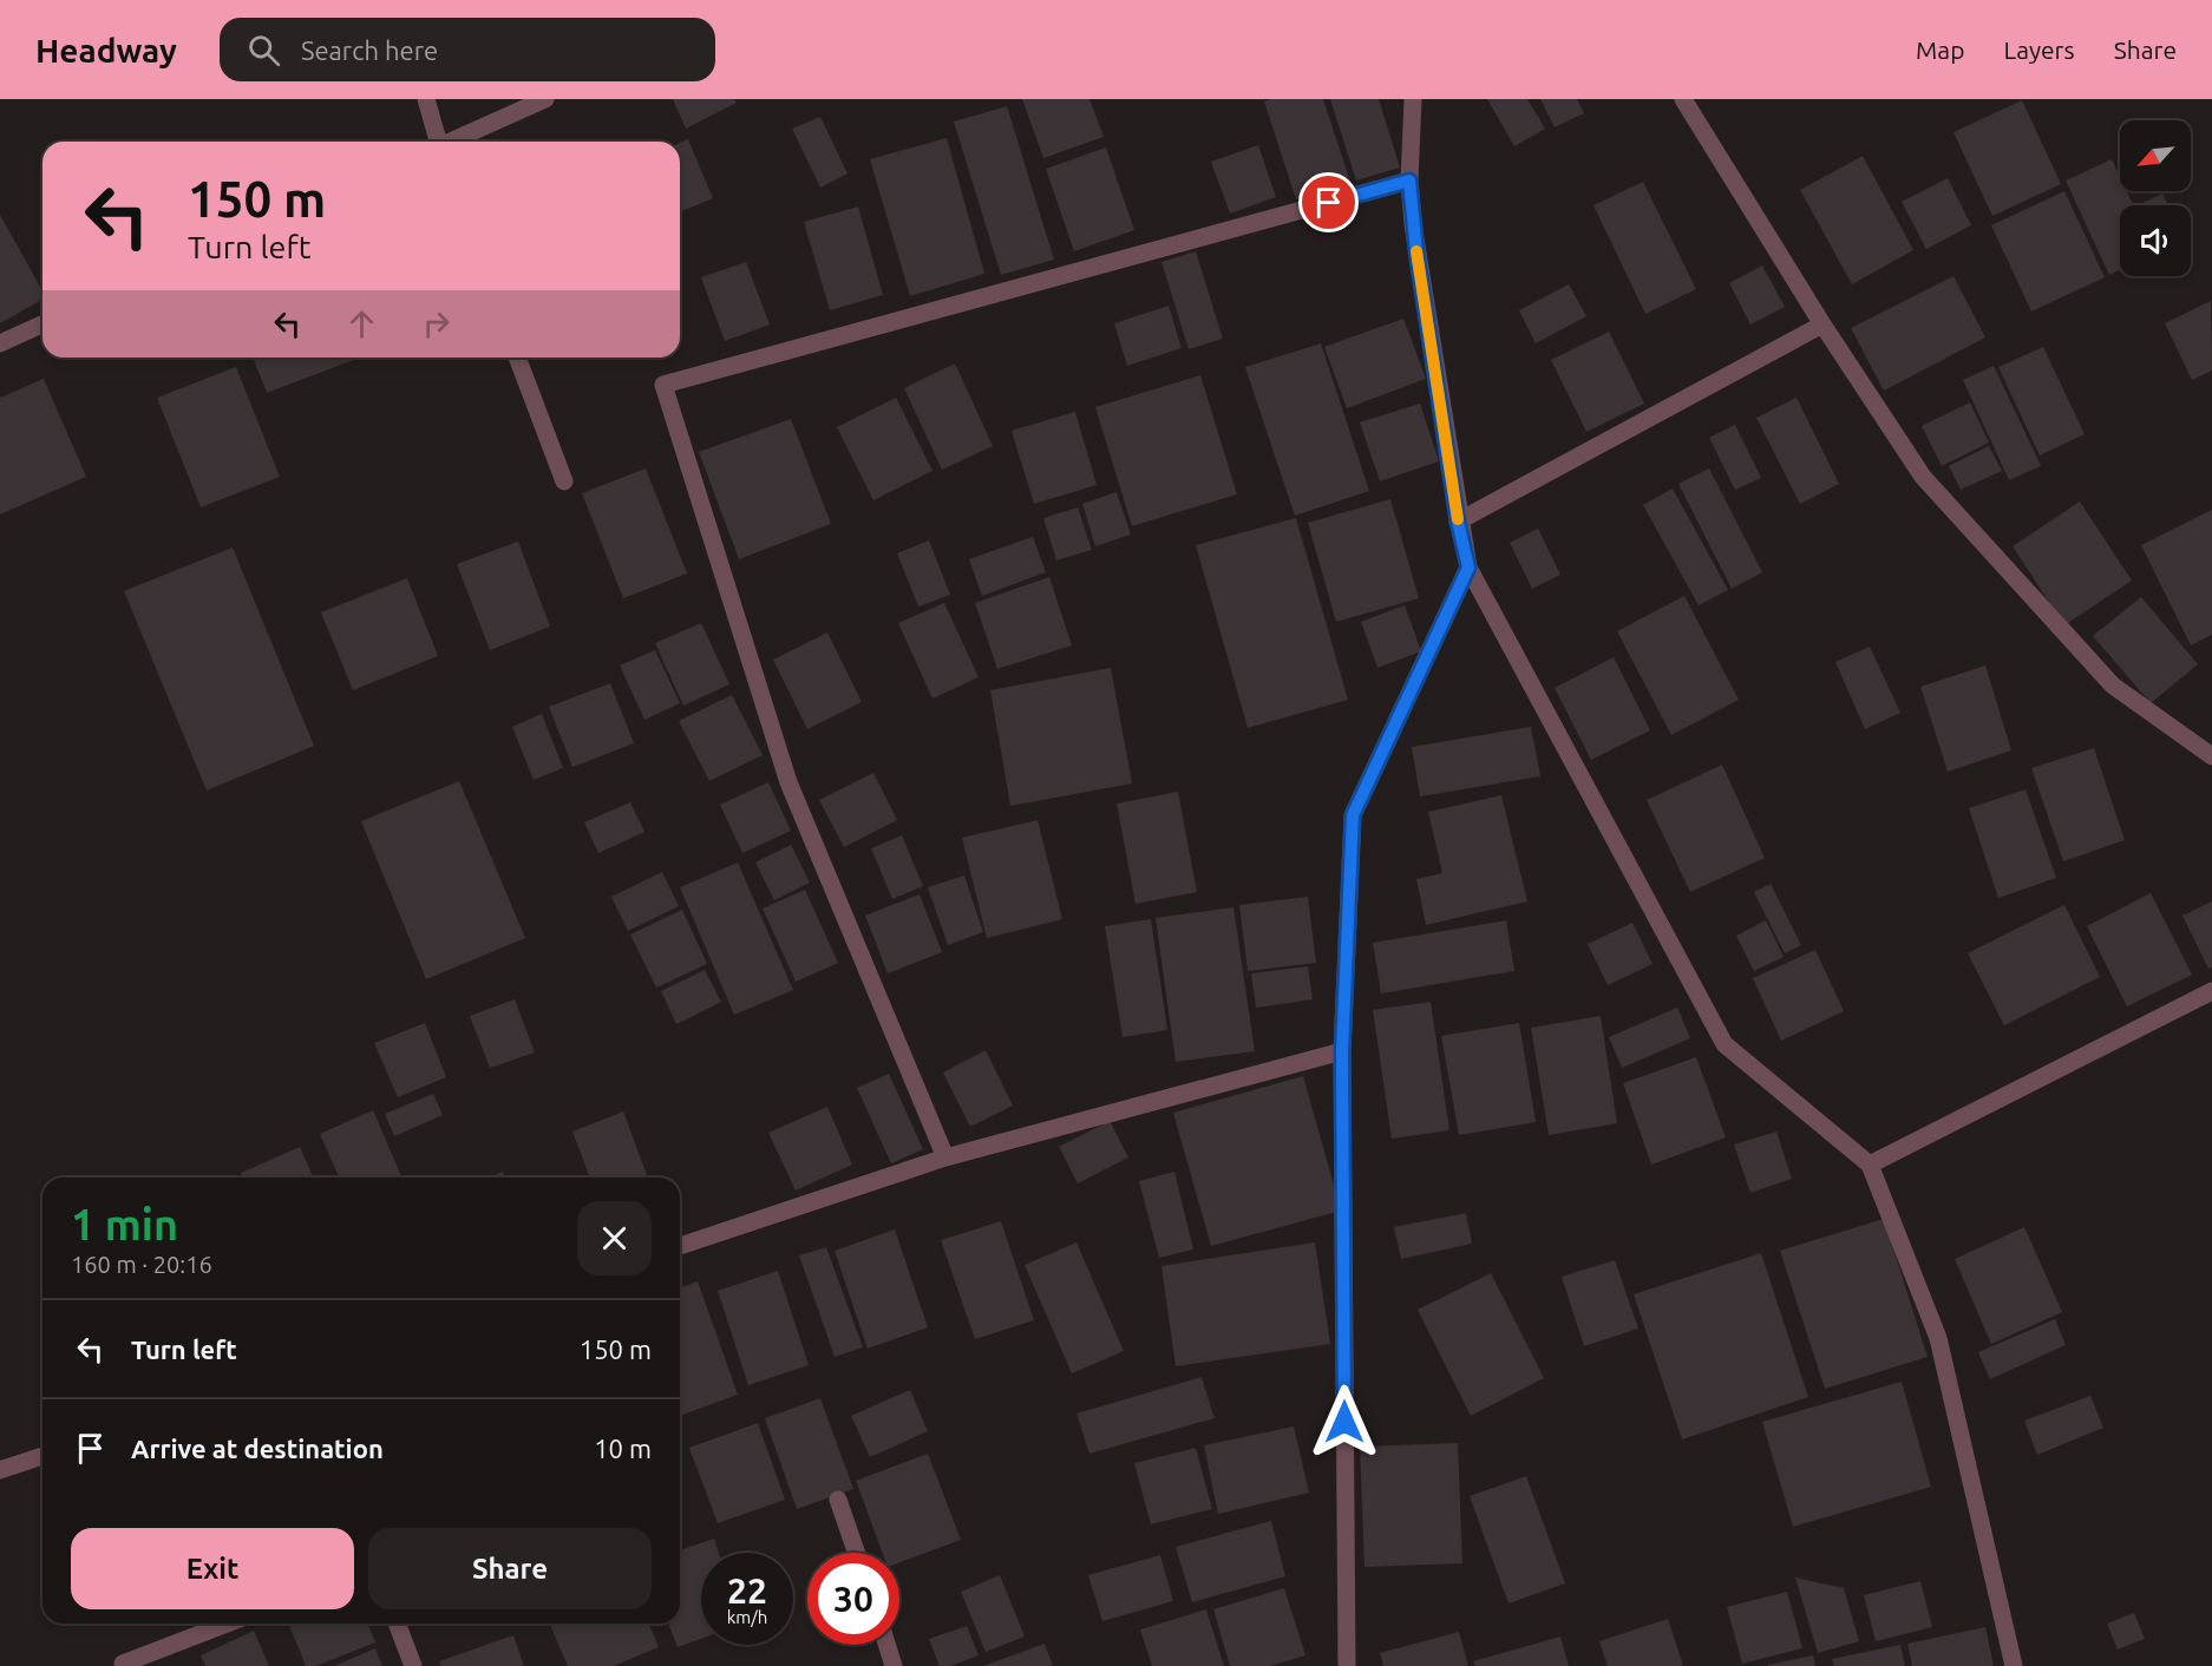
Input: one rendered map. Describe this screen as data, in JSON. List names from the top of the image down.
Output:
{
  "north": "bottom left",
  "page": {
    "header": "Headway",
    "search": "Search here",
    "nav": ["Map", "Layers", "Share"],
    "turn": ["150 m", "Turn left"],
    "heading": ["1 min", "160 m · 20:16"],
    "list": [
      {
        "name": "Turn left",
        "value": "150 m"
      },
      {
        "name": "Arrive at destination",
        "value": "10 m"
      }
    ],
    "buttons": ["Exit", "Share"],
    "speed": "22 km/h",
    "limit": "30"
  }
}
